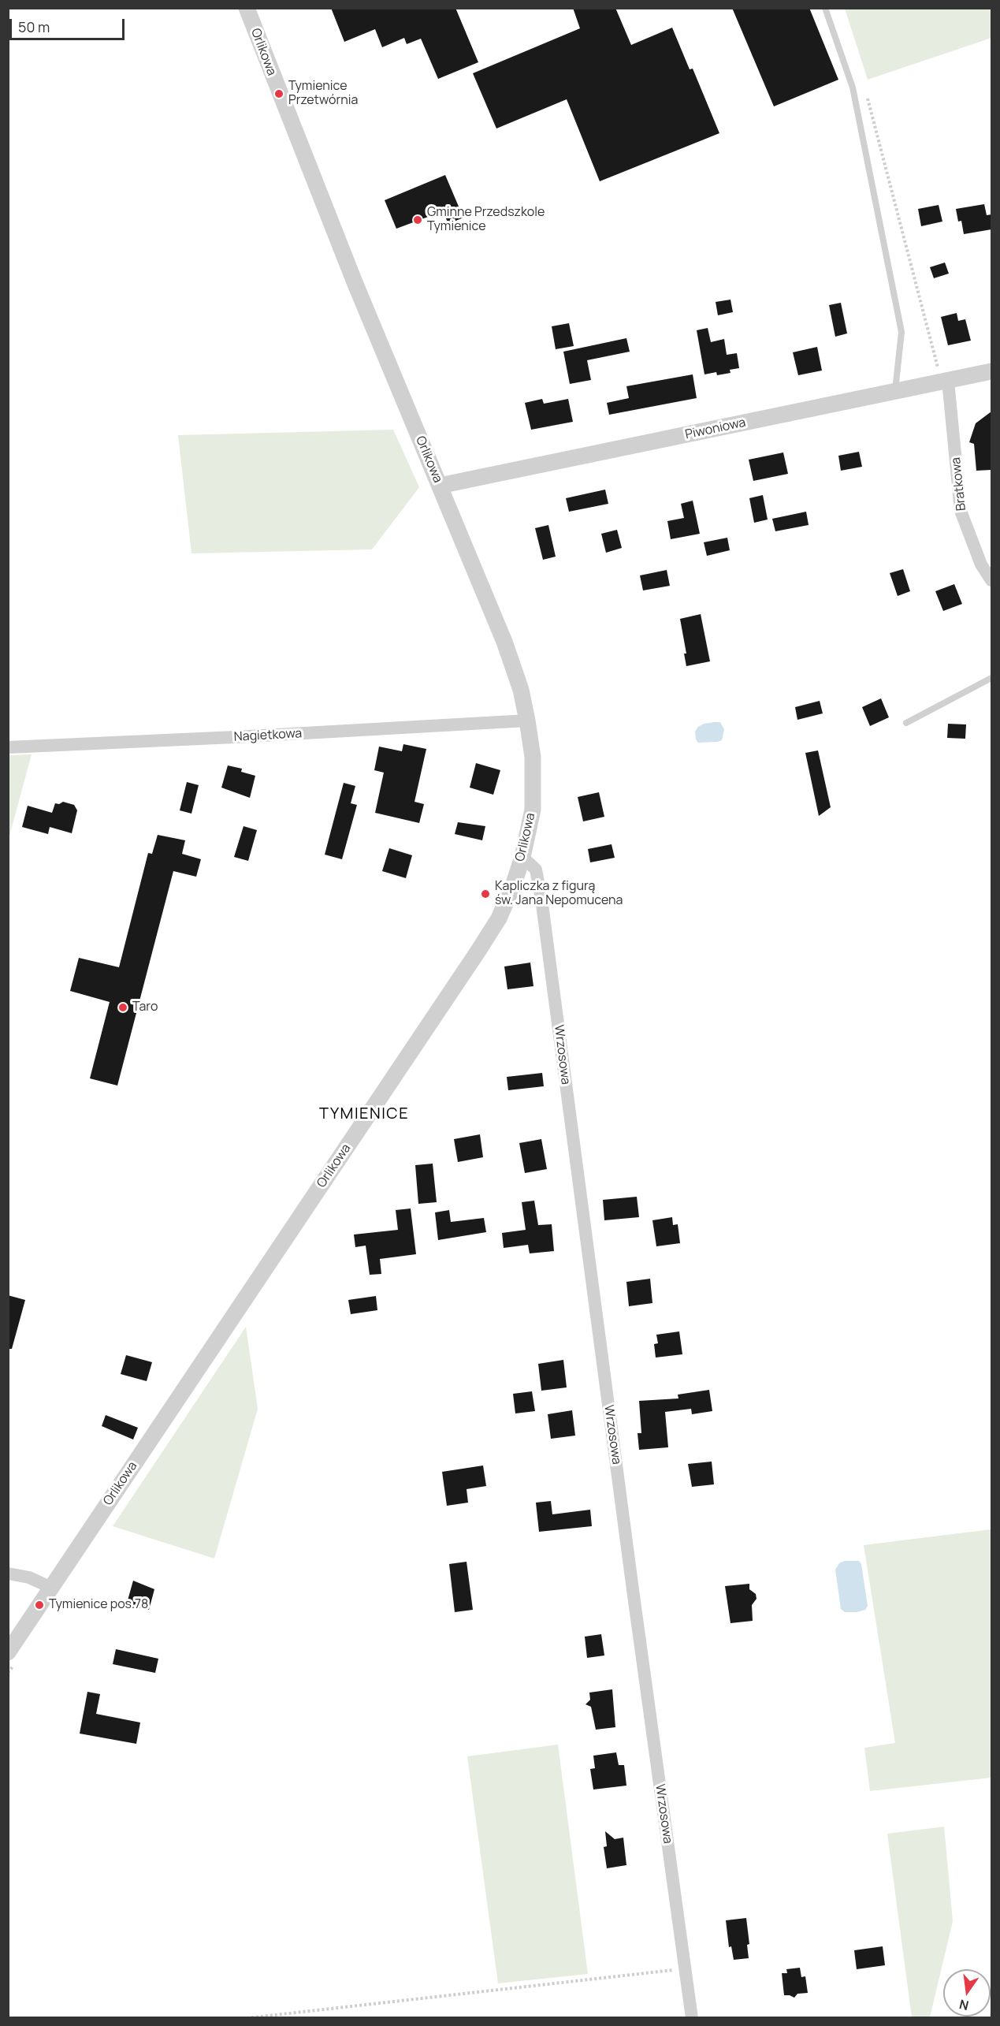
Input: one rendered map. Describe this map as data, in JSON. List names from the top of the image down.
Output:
{
  "streets": {
    "street": [
      "Orlikowa",
      "Piwoniowa",
      "Bratkowa",
      "Nagietkowa",
      "Wrzosowa"
    ]
  },
  "crossings": [
    ["Orlikowa", "Piwoniowa"],
    ["Orlikowa", "Nagietkowa"],
    ["Orlikowa", "Wrzosowa"],
    ["Piwoniowa", "Bratkowa"]
  ],
  "districts": ["TYMIENICE"],
  "places": [
    "Tymienice Przetwórnia",
    "Gminne Przedszkole Tymienice",
    "Kapliczka z figurą św. Jana Nepomucena",
    "Taro",
    "Tymienice pos.78"
  ],
  "scale_bar": "50 m",
  "north": "bottom"
}
